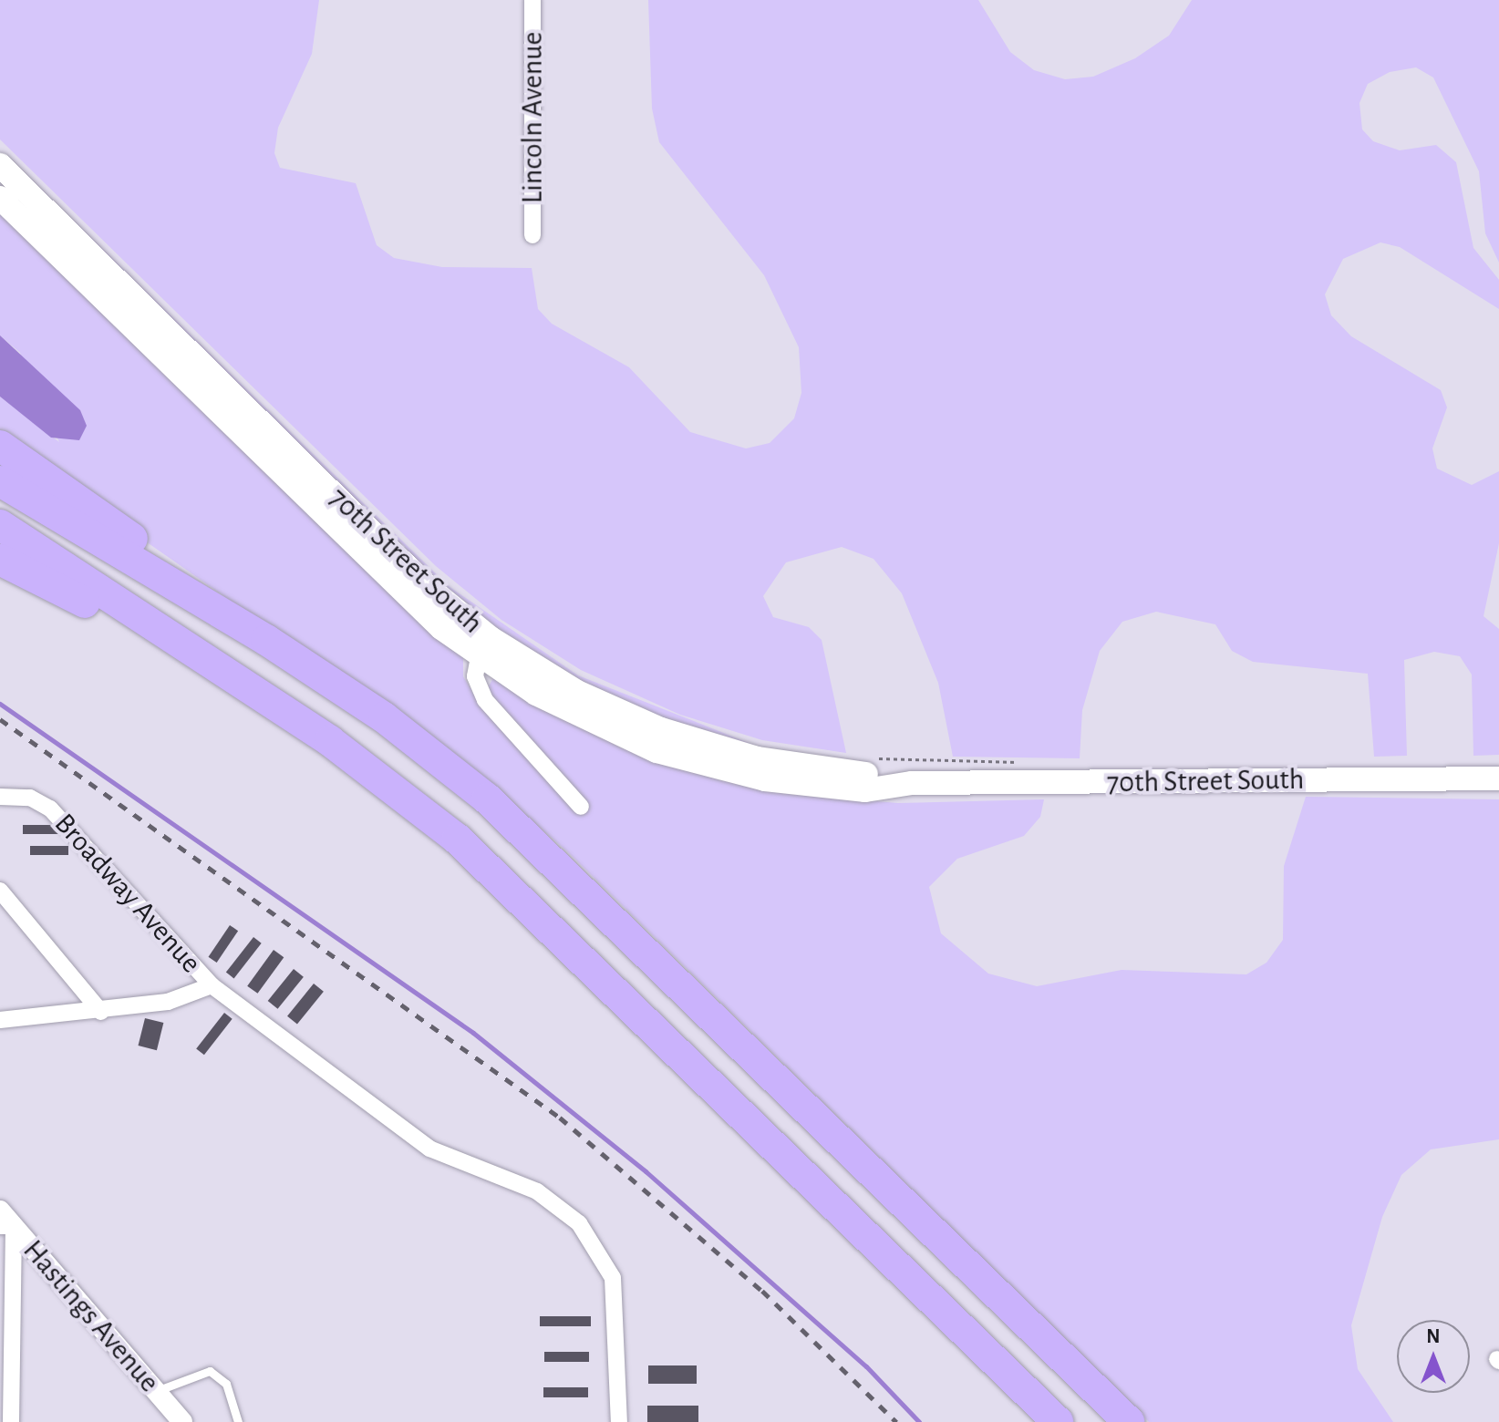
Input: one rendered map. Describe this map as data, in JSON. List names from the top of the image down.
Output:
{
  "streets": {
    "main road": ["70th Street South"],
    "street": ["Lincoln Avenue", "Broadway Avenue", "Hastings Avenue"]
  },
  "north": "top"
}
